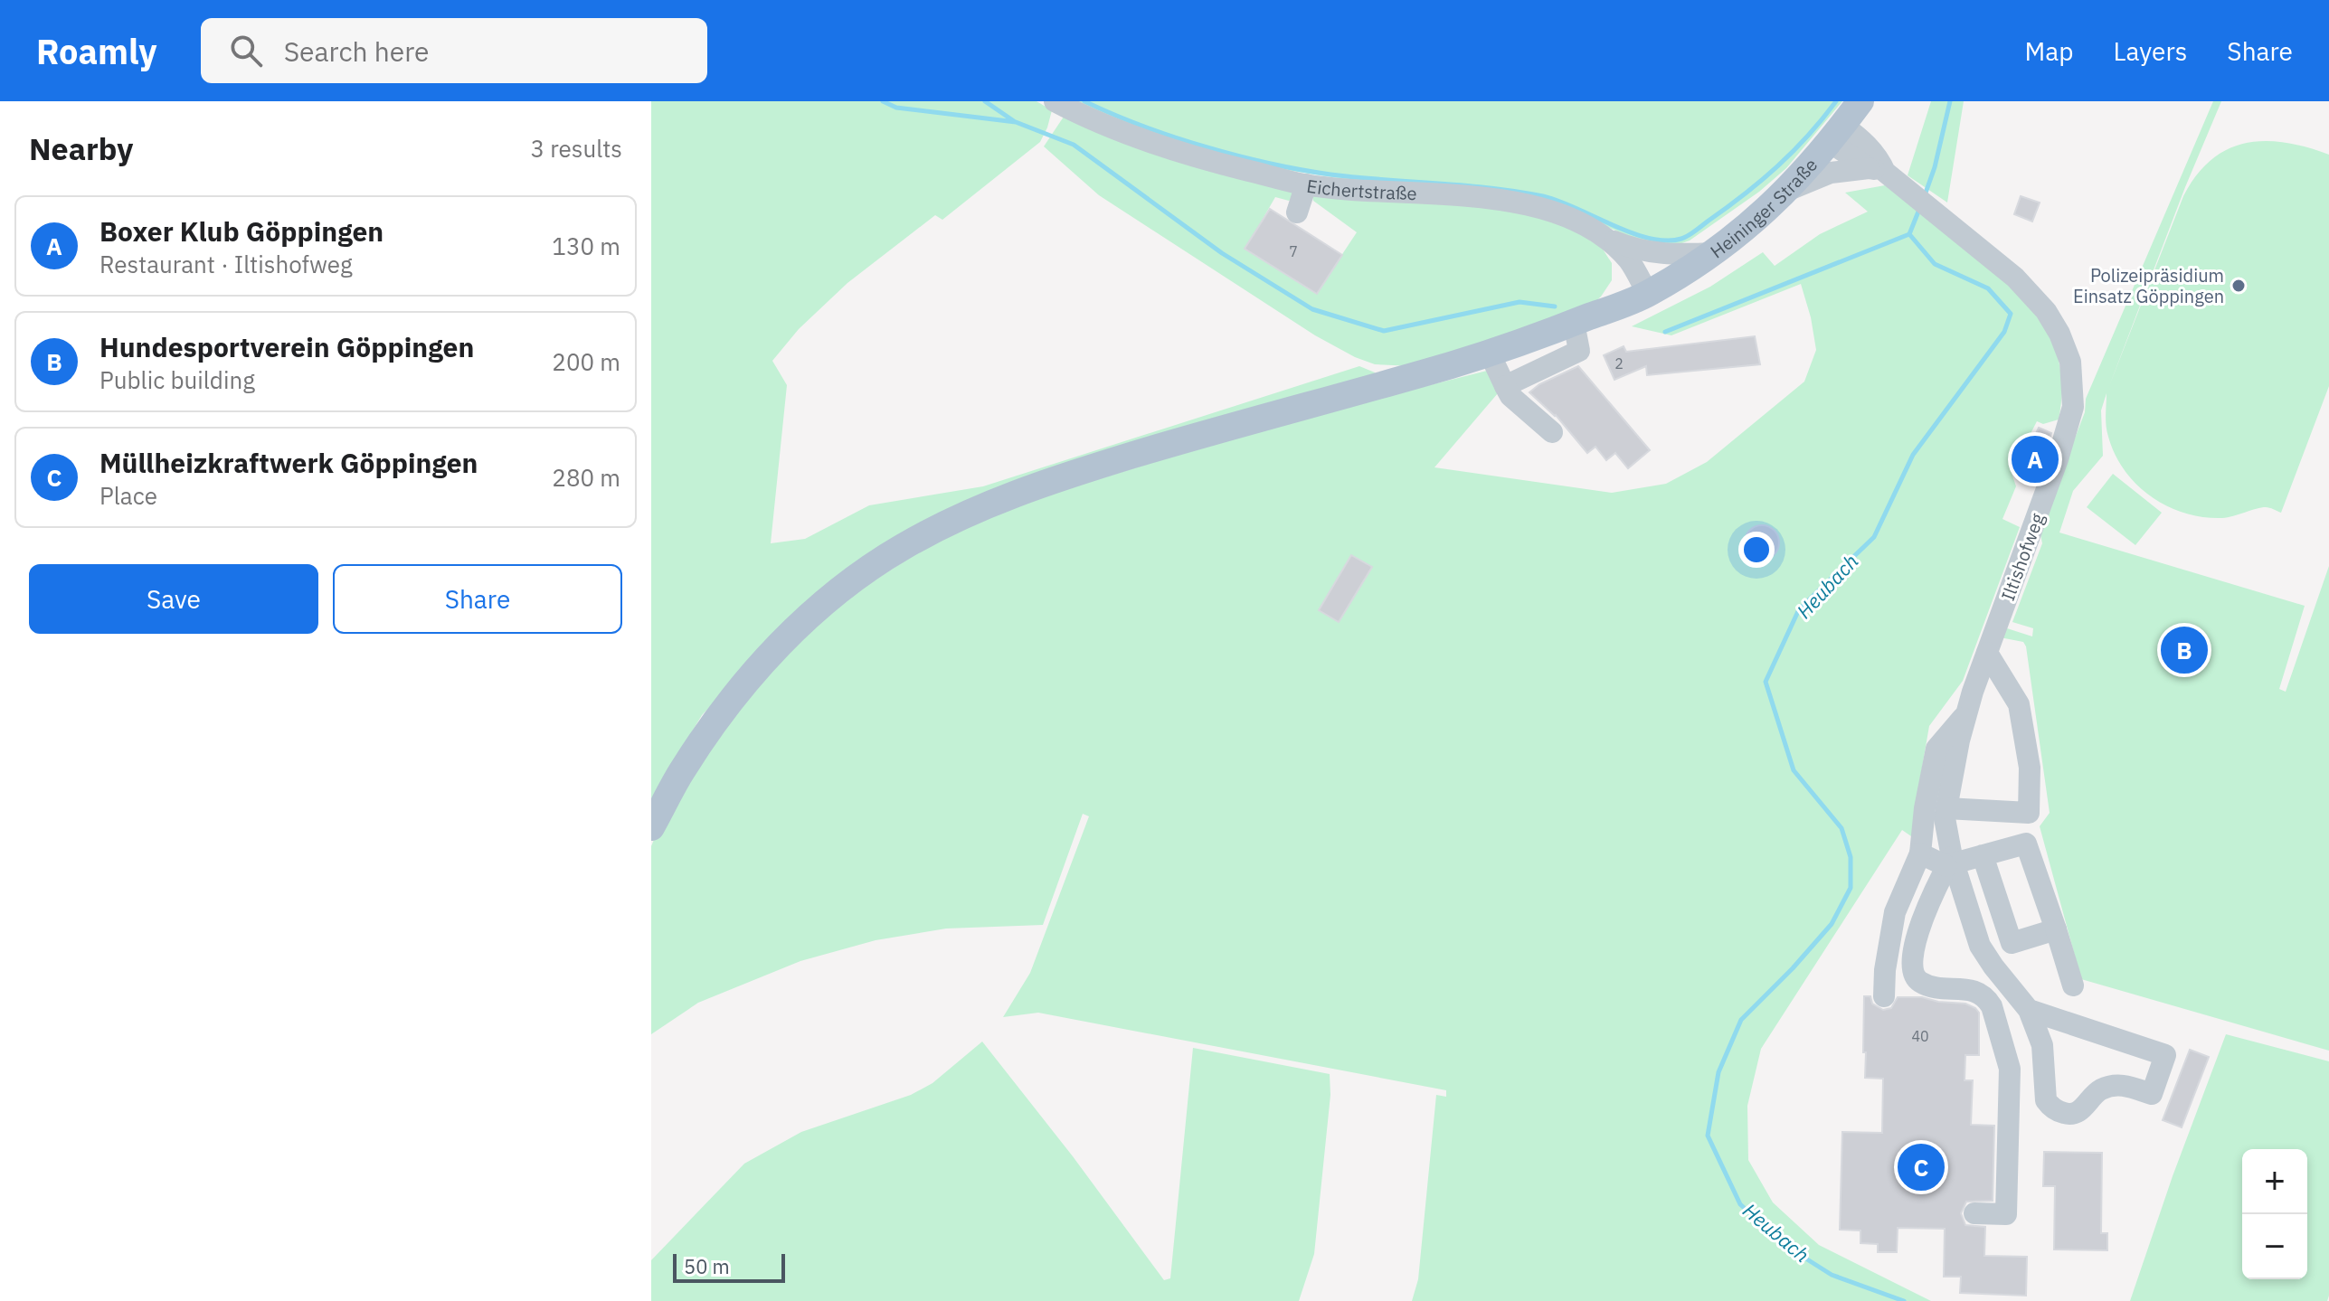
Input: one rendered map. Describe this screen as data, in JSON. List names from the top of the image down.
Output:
{
  "streets": {
    "main road": ["Heininger Straße"],
    "street": ["Eichertstraße", "Iltishofweg"]
  },
  "crossings": [
    ["Eichertstraße", "Heininger Straße"],
    ["Heininger Straße", "Iltishofweg"]
  ],
  "water": ["Heubach"],
  "places": ["Polizeipräsidium Einsatz Göppingen"],
  "house_numbers": ["7", "2", "40"],
  "scale_bar": "50 m",
  "page": {
    "header": "Roamly",
    "search": "Search here",
    "nav": ["Map", "Layers", "Share"],
    "heading": ["Nearby", "3 results"],
    "list": [
      {
        "mark": "A",
        "name": "Boxer Klub Göppingen",
        "note": "Restaurant · Iltishofweg",
        "value": "130 m"
      },
      {
        "mark": "B",
        "name": "Hundesportverein Göppingen",
        "note": "Public building",
        "value": "200 m"
      },
      {
        "mark": "C",
        "name": "Müllheizkraftwerk Göppingen",
        "note": "Place",
        "value": "280 m"
      }
    ],
    "pins": ["A", "B", "C"],
    "buttons": ["Save", "Share"],
    "map_buttons": ["+", "−"],
    "scale": "50 m"
  }
}
